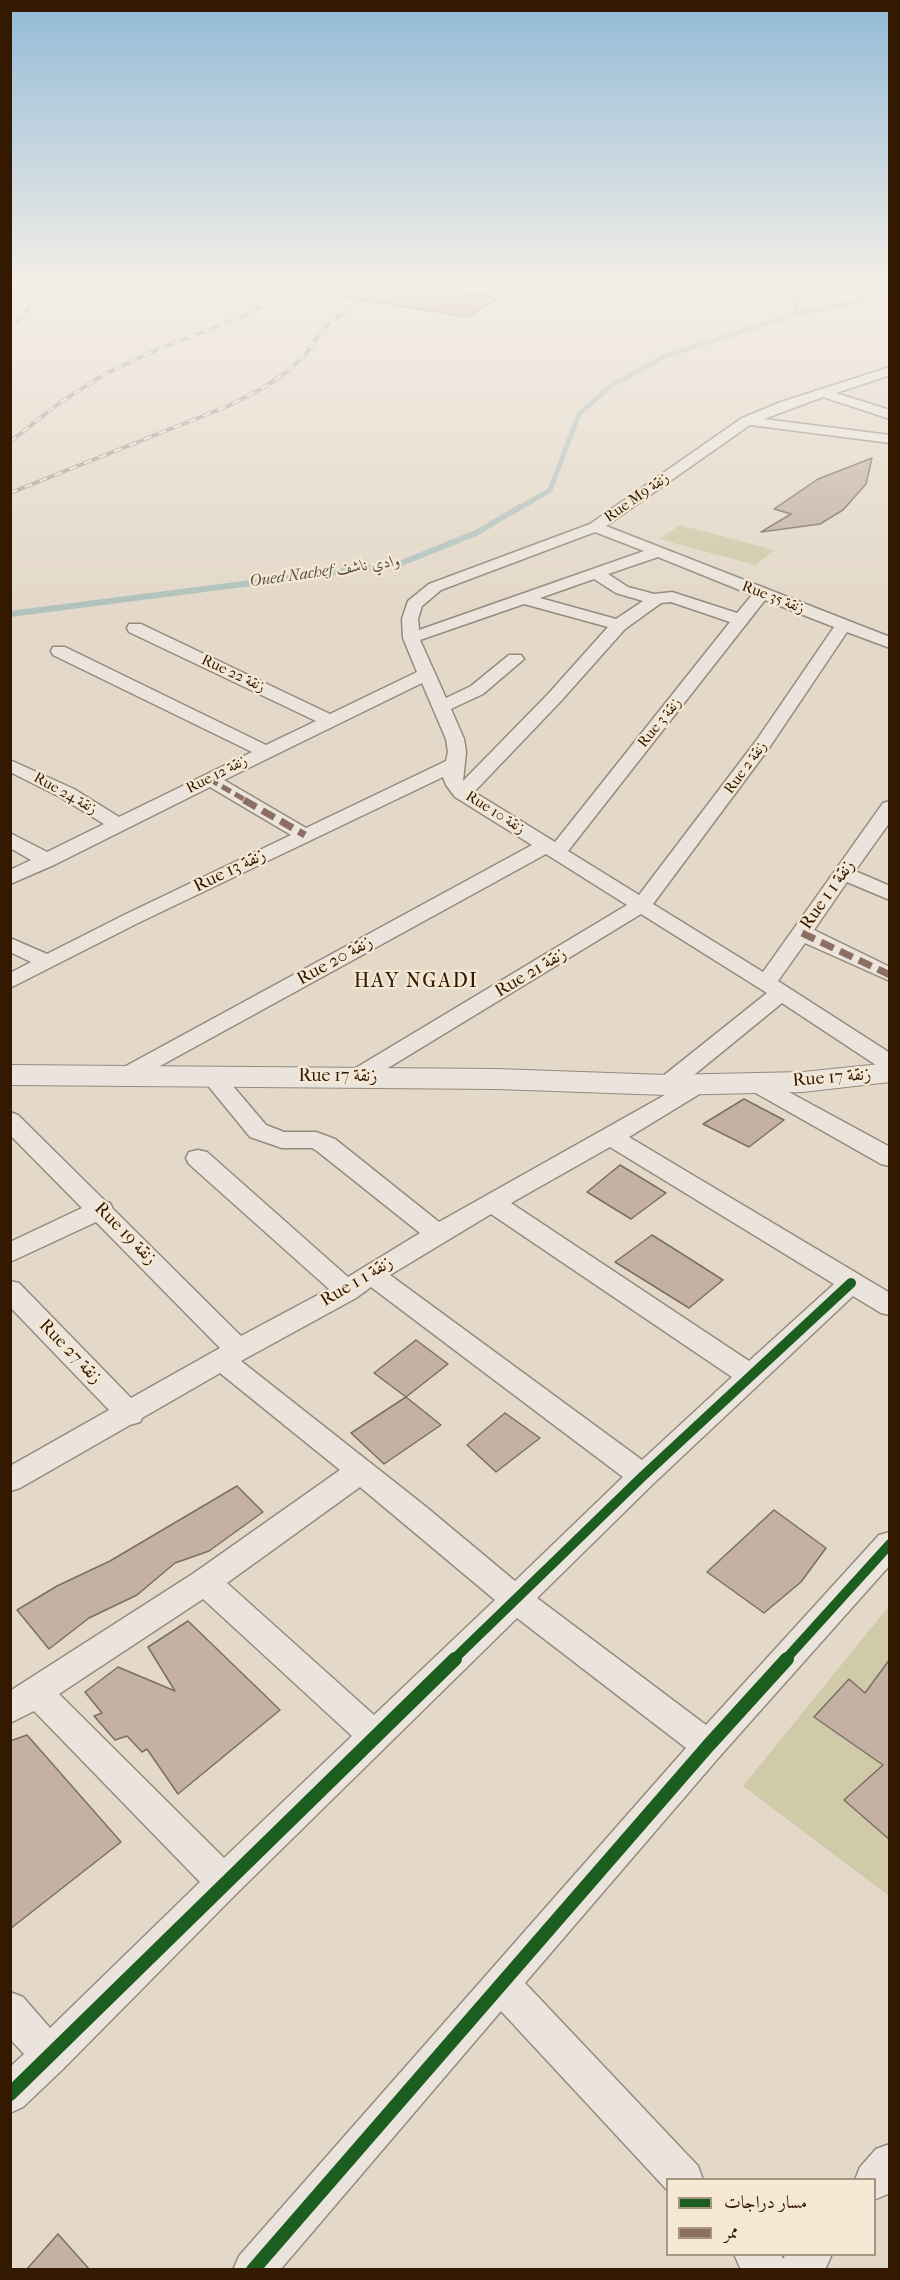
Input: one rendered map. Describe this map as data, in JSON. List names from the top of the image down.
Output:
{
  "streets": {
    "street": [
      "Rue M9 زنقة",
      "Rue 35 زنقة",
      "Rue 22 زنقة",
      "Rue 3 زنقة",
      "Rue 2 زنقة",
      "Rue 12 زنقة",
      "Rue 24 زنقة",
      "Rue 10 زنقة",
      "Rue 13 زنقة",
      "Rue 1 زنقة 1",
      "Rue 20 زنقة",
      "Rue 21 زنقة",
      "Rue 17 زنقة",
      "Rue 19 زنقة",
      "Rue 27 زنقة"
    ]
  },
  "crossings": [
    ["Rue M9 زنقة", "Rue 35 زنقة"],
    ["Rue M9 زنقة", "Rue 10 زنقة"],
    ["Rue 35 زنقة", "Rue 3 زنقة"],
    ["Rue 35 زنقة", "Rue 2 زنقة"],
    ["Rue 22 زنقة", "Rue 12 زنقة"],
    ["Rue 3 زنقة", "Rue 10 زنقة"],
    ["Rue 3 زنقة", "Rue 20 زنقة"],
    ["Rue 2 زنقة", "Rue 10 زنقة"],
    ["Rue 2 زنقة", "Rue 21 زنقة"],
    ["Rue 12 زنقة", "Rue 24 زنقة"],
    ["Rue 12 زنقة", "Rue 10 زنقة"],
    ["Rue 10 زنقة", "Rue 13 زنقة"],
    ["Rue 10 زنقة", "Rue 1 زنقة 1"],
    ["Rue 10 زنقة", "Rue 20 زنقة"],
    ["Rue 10 زنقة", "Rue 21 زنقة"],
    ["Rue 1 زنقة 1", "Rue 17 زنقة"],
    ["Rue 1 زنقة 1", "Rue 19 زنقة"],
    ["Rue 1 زنقة 1", "Rue 27 زنقة"],
    ["Rue 20 زنقة", "Rue 17 زنقة"],
    ["Rue 21 زنقة", "Rue 17 زنقة"]
  ],
  "districts": ["HAY NGADI"],
  "water": ["Oued Nachef وادي ناشف"],
  "legend": ["مسار دراجات", "ممر"]
}
